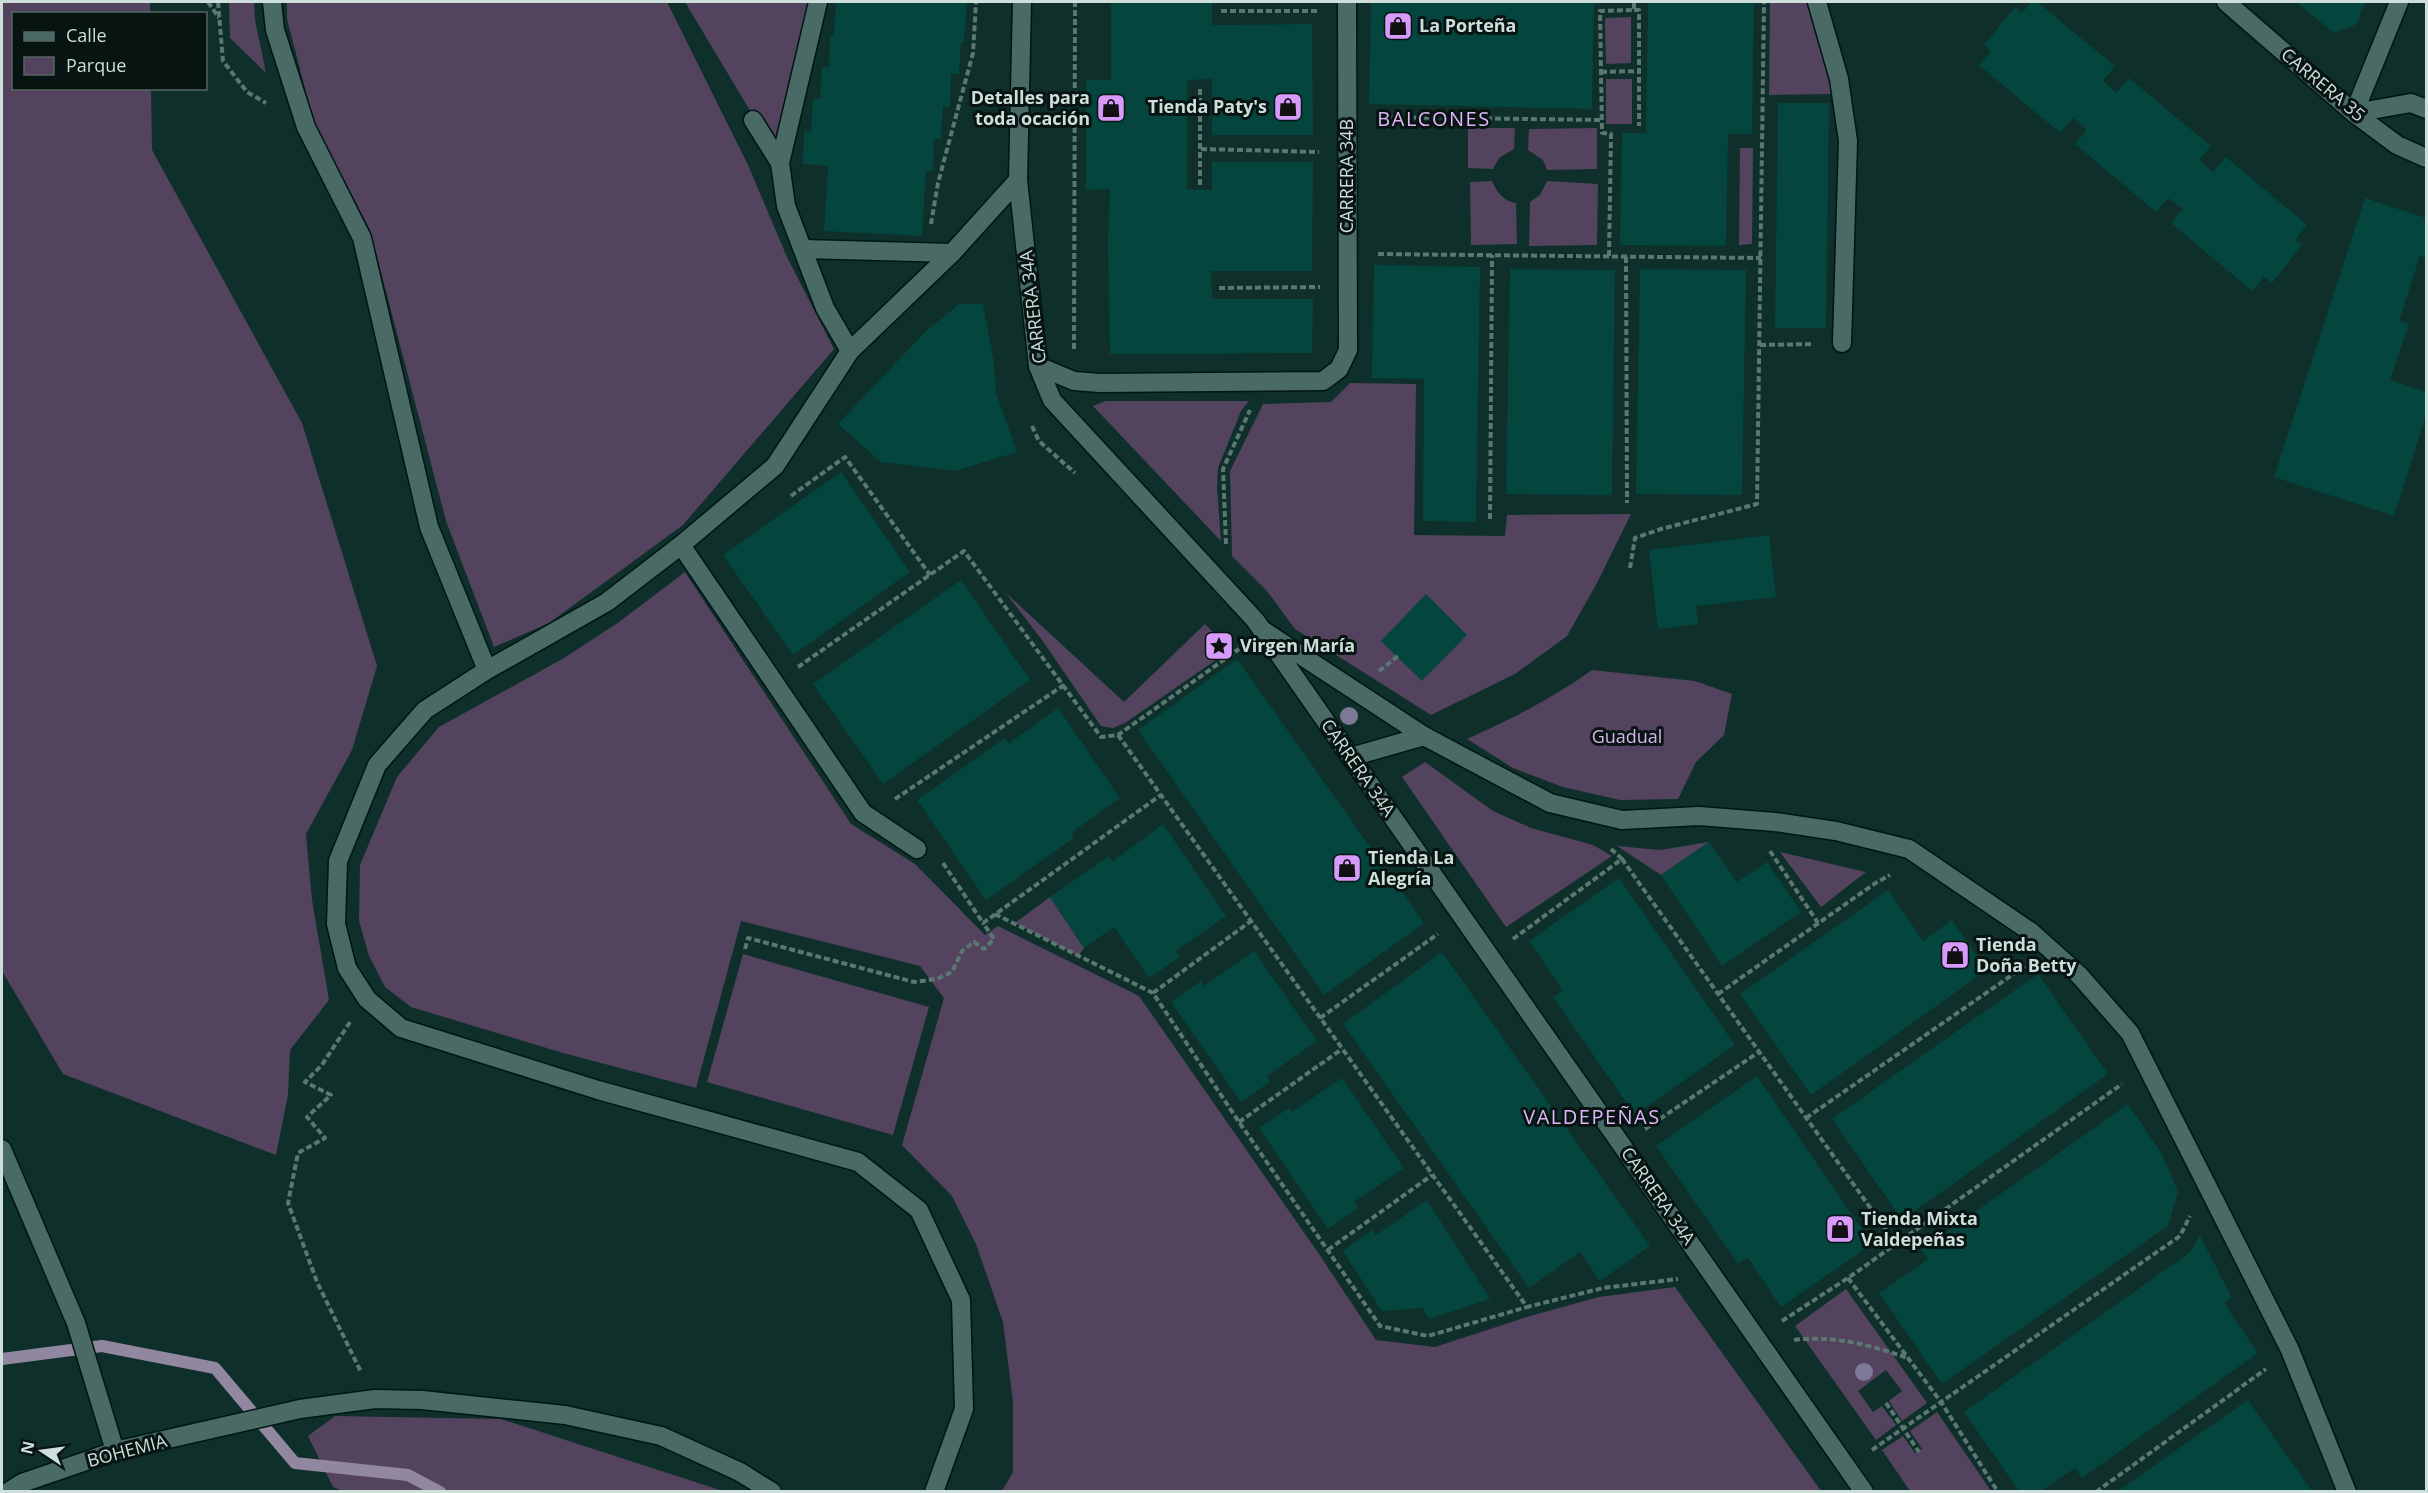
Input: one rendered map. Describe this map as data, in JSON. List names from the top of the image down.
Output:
{
  "streets": {
    "street": [
      "CARRERA 35",
      "CARRERA 34B",
      "CARRERA 34A",
      "BOHEMIA"
    ]
  },
  "districts": ["BALCONES", "VALDEPEÑAS"],
  "parks": ["Guadual"],
  "places": {
    "shop": [
      "La Porteña",
      "Tienda Paty's",
      "Detalles para toda ocación",
      "Tienda La Alegría",
      "Tienda Doña Betty",
      "Tienda Mixta Valdepeñas"
    ],
    "place": ["Virgen María"]
  },
  "legend": ["Calle", "Parque"],
  "north": "left"
}
